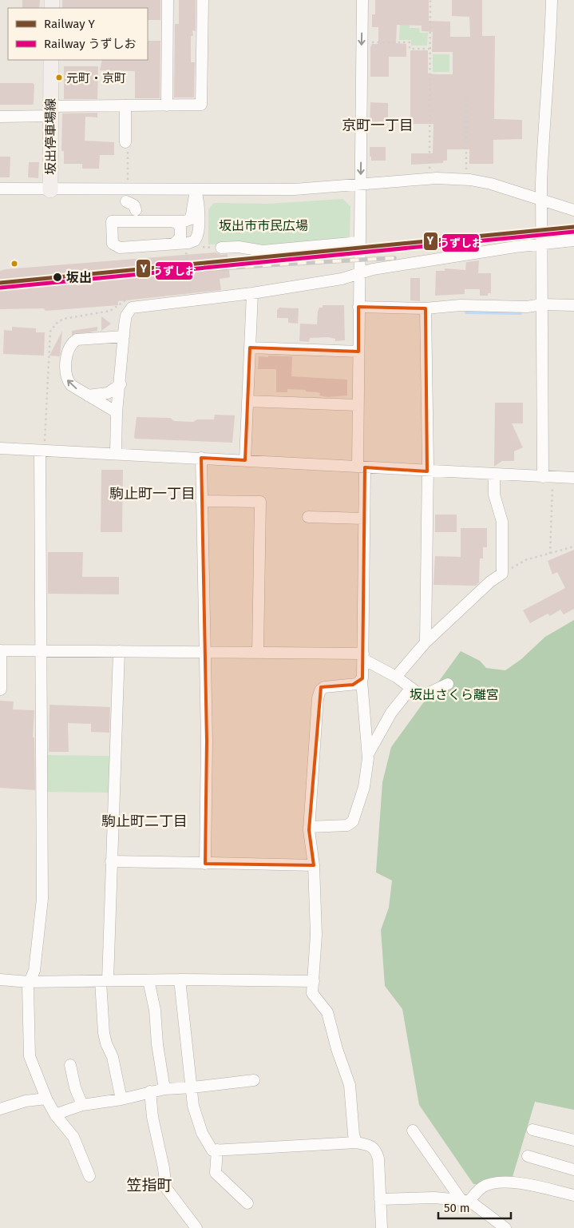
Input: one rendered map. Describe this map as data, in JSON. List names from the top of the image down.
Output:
{
  "streets": {
    "main road": ["坂出停車場線"]
  },
  "districts": [
    "京町一丁目",
    "駒止町一丁目",
    "駒止町二丁目",
    "笠指町"
  ],
  "parks": ["坂出市市民広場", "坂出さくら離宮"],
  "places": ["元町・京町", "坂出"],
  "lines": ["rail line Y", "rail line うずしお"],
  "legend": ["Railway Y", "Railway うずしお"],
  "scale_bar": "50 m"
}
